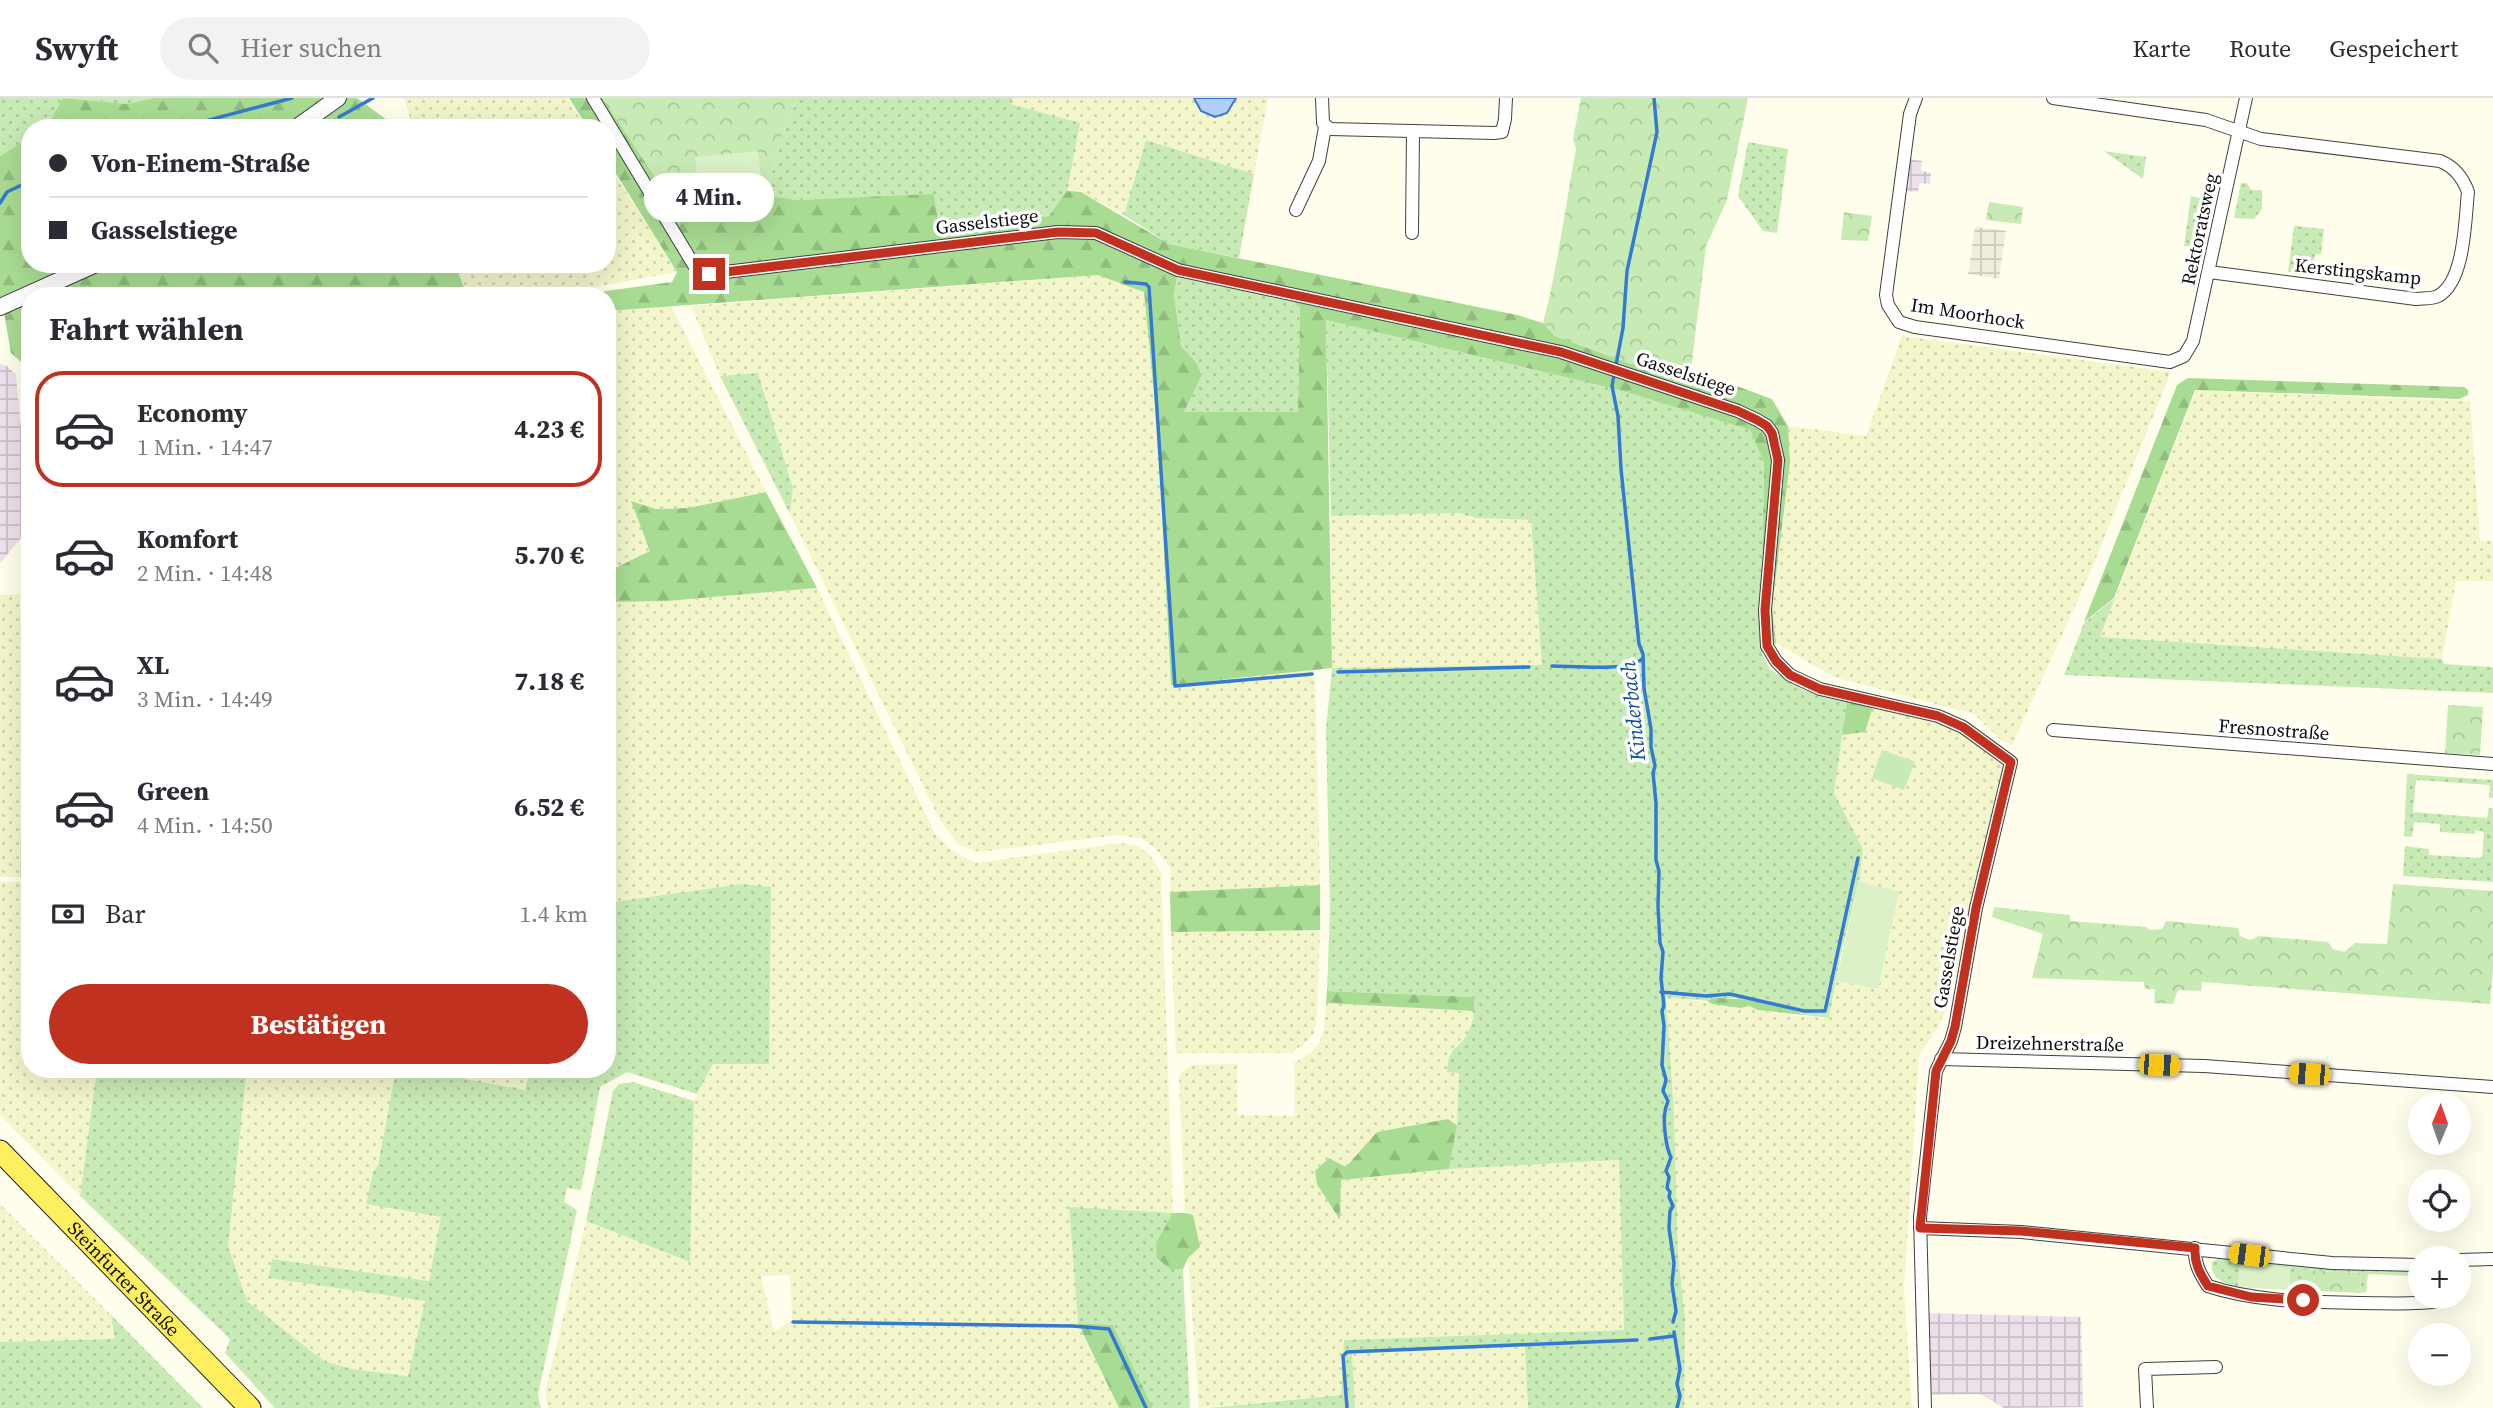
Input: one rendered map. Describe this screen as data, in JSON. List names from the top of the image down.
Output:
{
  "streets": {
    "main road": ["Steinfurter Straße"],
    "street": [
      "Gasselstiege",
      "Rektoratsweg",
      "Kerstingskamp",
      "Im Moorhock",
      "Fresnostraße",
      "Dreizehnerstraße"
    ]
  },
  "crossings": [
    ["Gasselstiege", "Dreizehnerstraße"],
    ["Rektoratsweg", "Kerstingskamp"],
    ["Rektoratsweg", "Im Moorhock"]
  ],
  "water": ["Kinderbach"],
  "north": "top",
  "page": {
    "header": "Swyft",
    "search": "Hier suchen",
    "nav": ["Karte", "Route", "Gespeichert"],
    "banner": ["Von-Einem-Straße", "Gasselstiege"],
    "bubble": "4 Min.",
    "heading": "Fahrt wählen",
    "list": [
      {
        "name": "Economy",
        "note": "1 Min. · 14:47",
        "value": "4.23 €"
      },
      {
        "name": "Komfort",
        "note": "2 Min. · 14:48",
        "value": "5.70 €"
      },
      {
        "name": "XL",
        "note": "3 Min. · 14:49",
        "value": "7.18 €"
      },
      {
        "name": "Green",
        "note": "4 Min. · 14:50",
        "value": "6.52 €"
      }
    ],
    "pay": ["Bar", "1.4 km"],
    "buttons": "Bestätigen",
    "map_buttons": ["+", "−"]
  }
}
